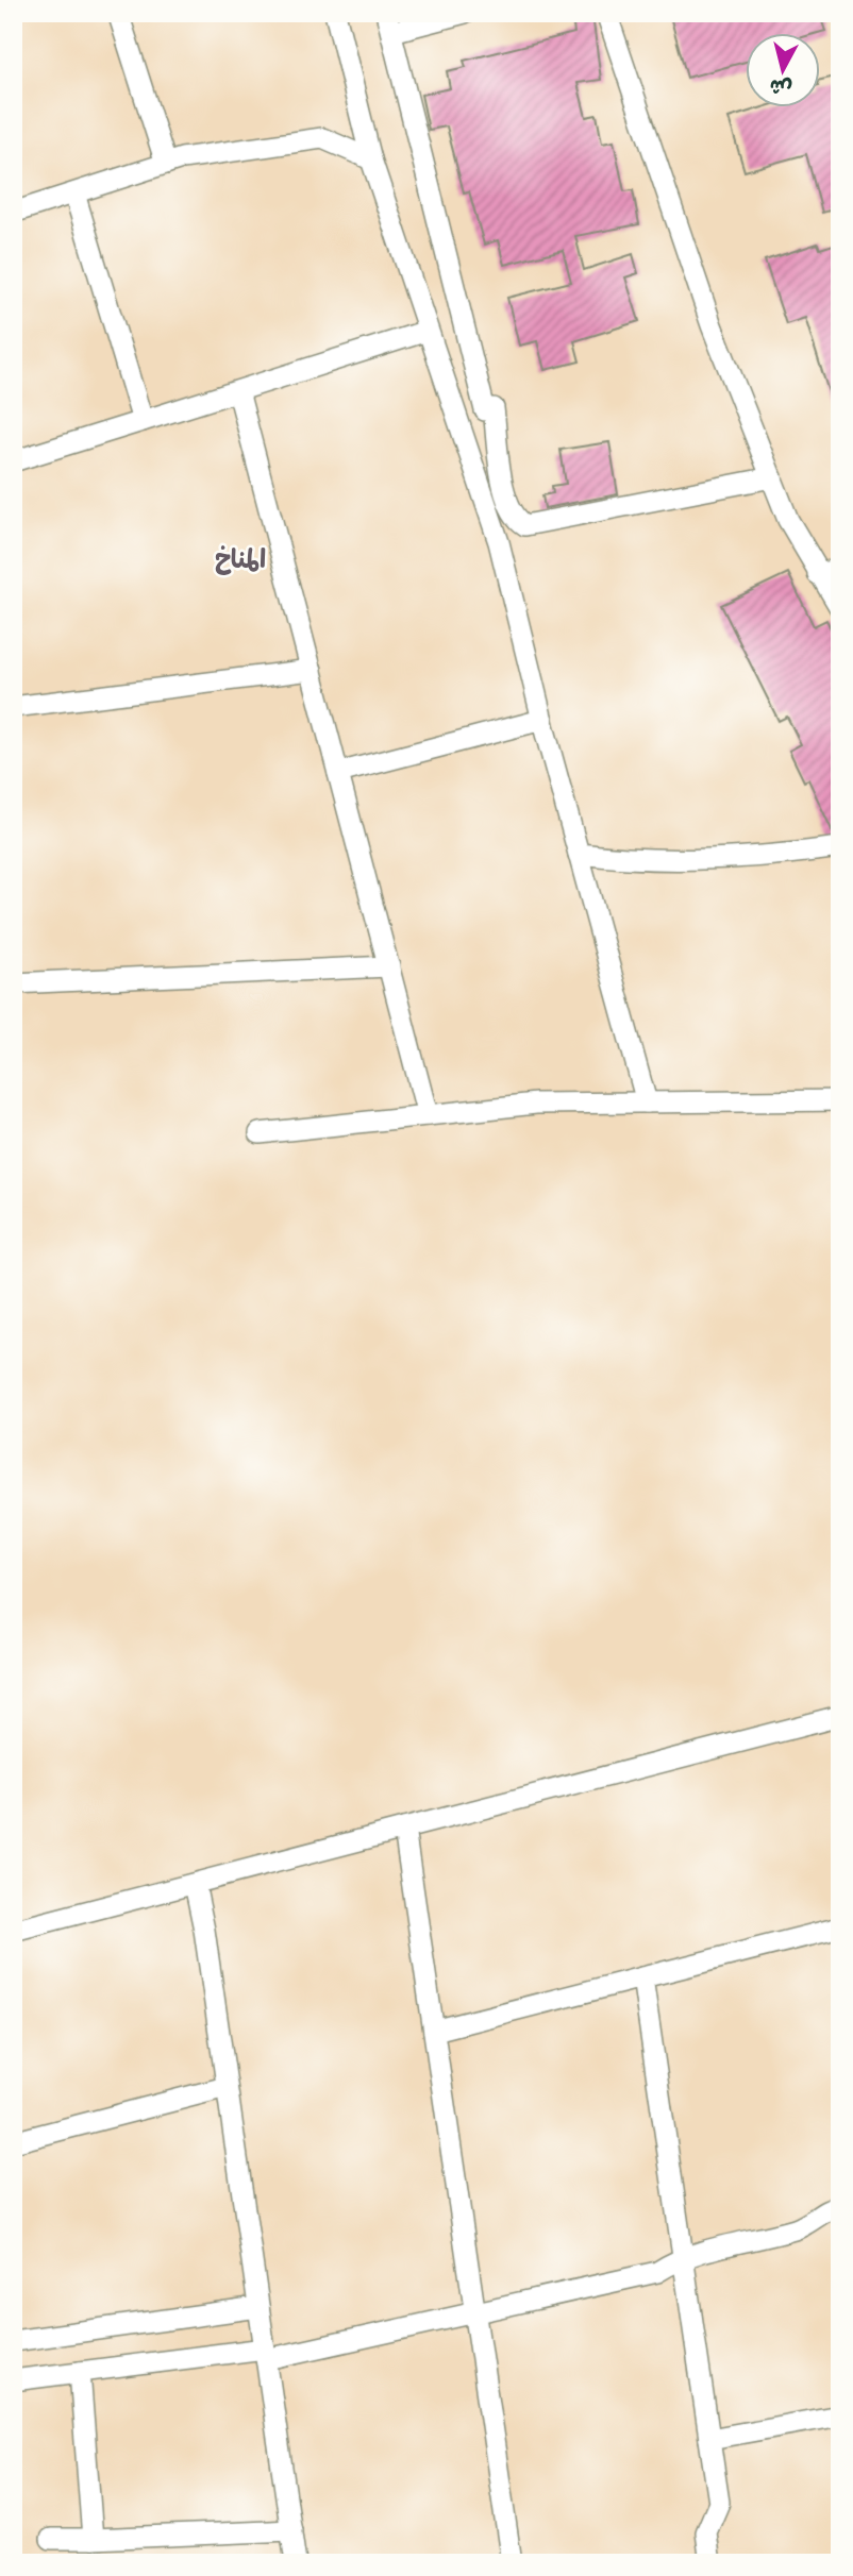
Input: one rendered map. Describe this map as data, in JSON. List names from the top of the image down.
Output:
{
  "districts": ["المناخ"],
  "north": "bottom"
}
